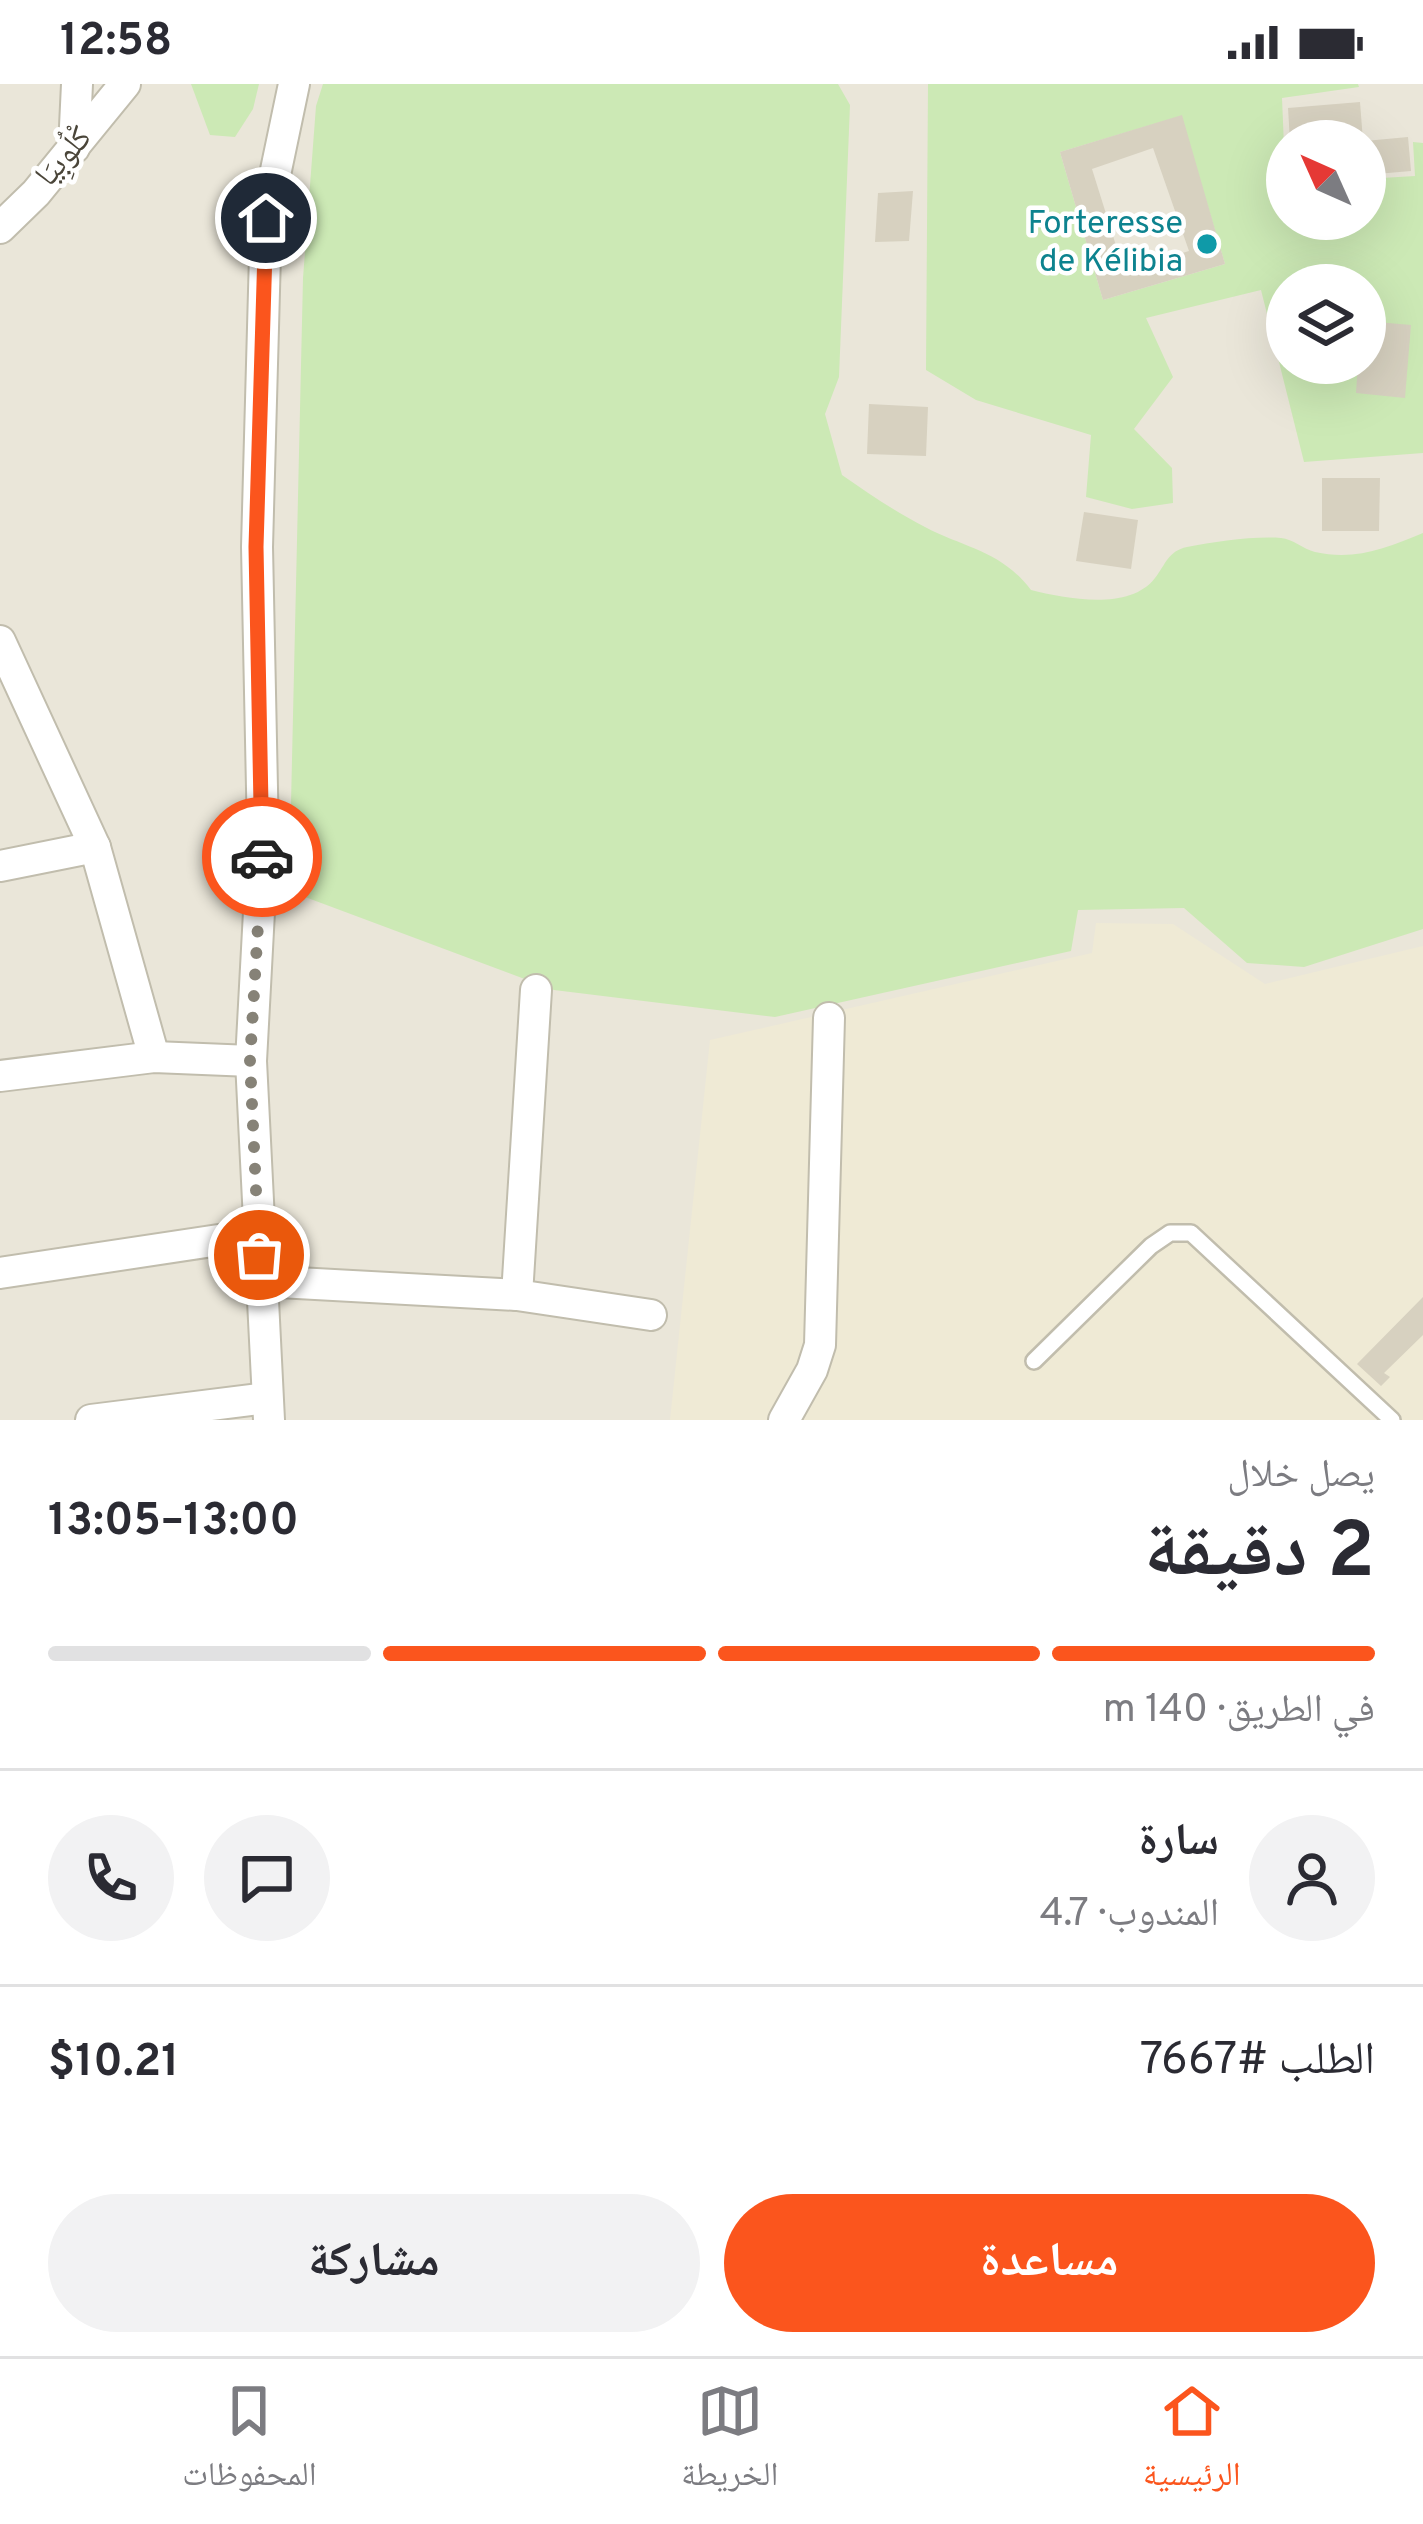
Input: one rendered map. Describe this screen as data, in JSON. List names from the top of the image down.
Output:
{
  "streets": {
    "street": ["كْلُوبِيَا"]
  },
  "places": ["Forteresse de Kélibia"],
  "north": "top left",
  "page": {
    "status": "12:58",
    "heading": ["2 دقيقة", "يصل خلال", "13:00–13:05"],
    "panel": [
      "سارة",
      "المندوب · 4.7",
      "الطلب #7667",
      "$10.21"
    ],
    "bar": "في الطريق · 140 m",
    "buttons": ["مساعدة", "مشاركة"],
    "tabs": ["الرئيسية", "الخريطة", "المحفوظات"]
  }
}
